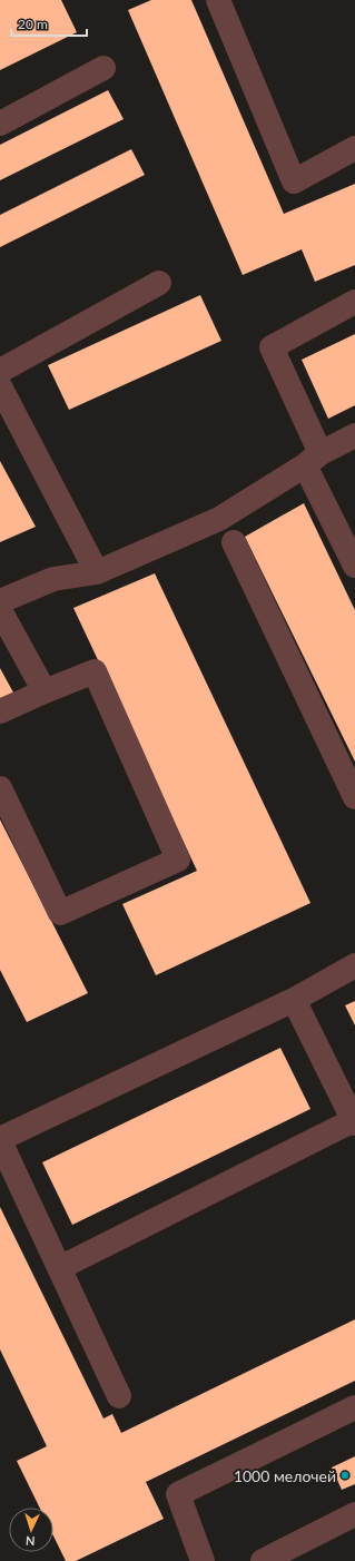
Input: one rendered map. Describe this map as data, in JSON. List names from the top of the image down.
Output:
{
  "places": ["1000 мелочей"],
  "scale_bar": "20 m",
  "north": "bottom"
}
